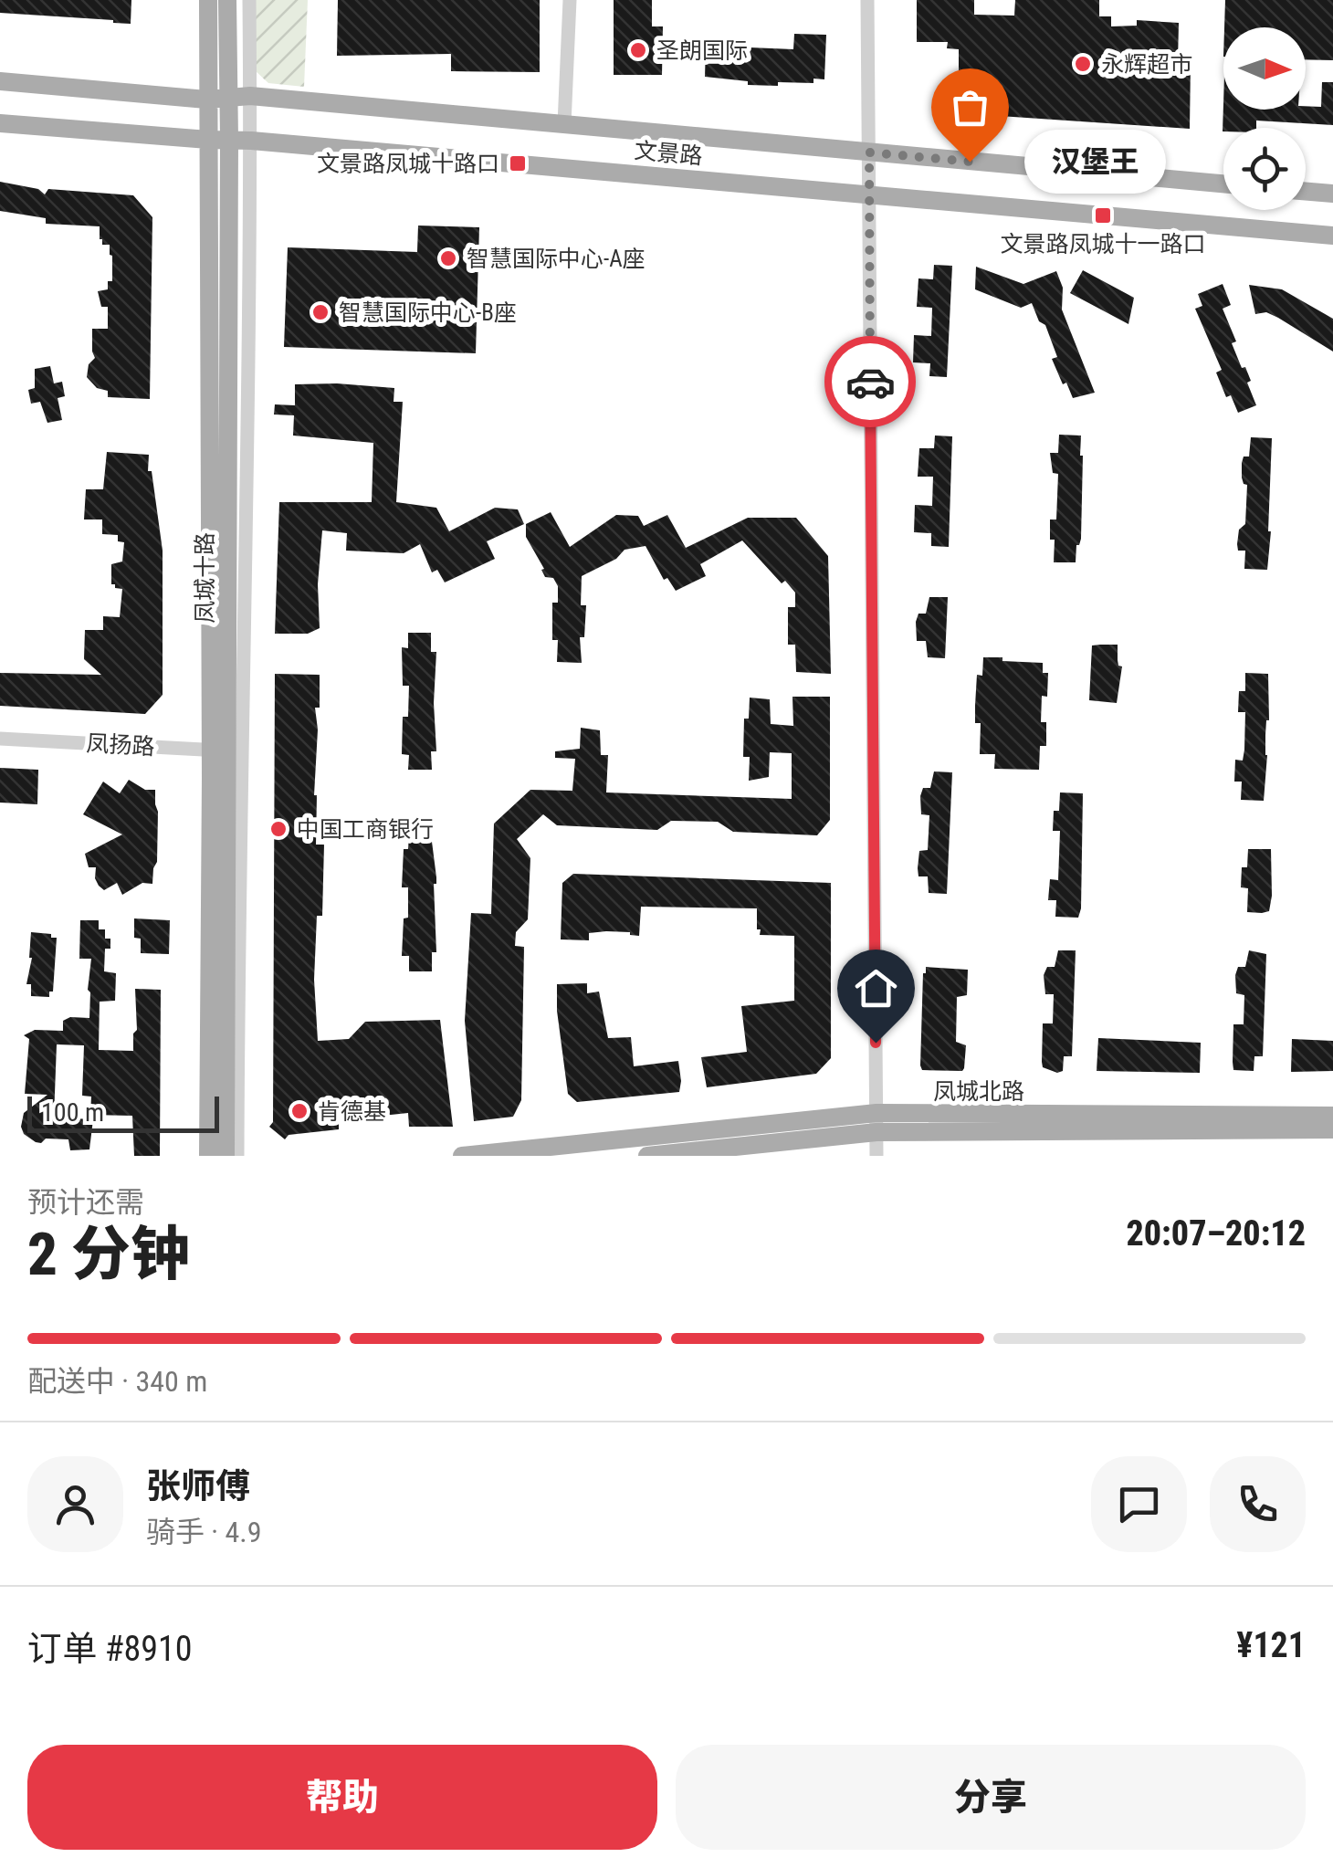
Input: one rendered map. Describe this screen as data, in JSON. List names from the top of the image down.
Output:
{
  "streets": {
    "main road": ["文景路", "凤城十路", "凤城北路"],
    "street": ["凤扬路"]
  },
  "crossings": [
    ["文景路", "凤城十路"],
    ["凤城十路", "凤扬路"]
  ],
  "places": {
    "other": [
      "圣朗国际",
      "永辉超市",
      "汉堡王",
      "智慧国际中心-A座",
      "智慧国际中心-B座",
      "中国工商银行",
      "肯德基"
    ],
    "transit": ["文景路凤城十路口", "文景路凤城十一路口"]
  },
  "scale_bar": "100 m",
  "north": "right",
  "page": {
    "bubble": "汉堡王",
    "scale": "100 m",
    "heading": ["2 分钟", "预计还需", "20:07–20:12"],
    "panel": [
      "张师傅",
      "骑手 · 4.9",
      "订单 #8910",
      "¥121"
    ],
    "bar": "配送中 · 340 m",
    "buttons": ["帮助", "分享"]
  }
}
